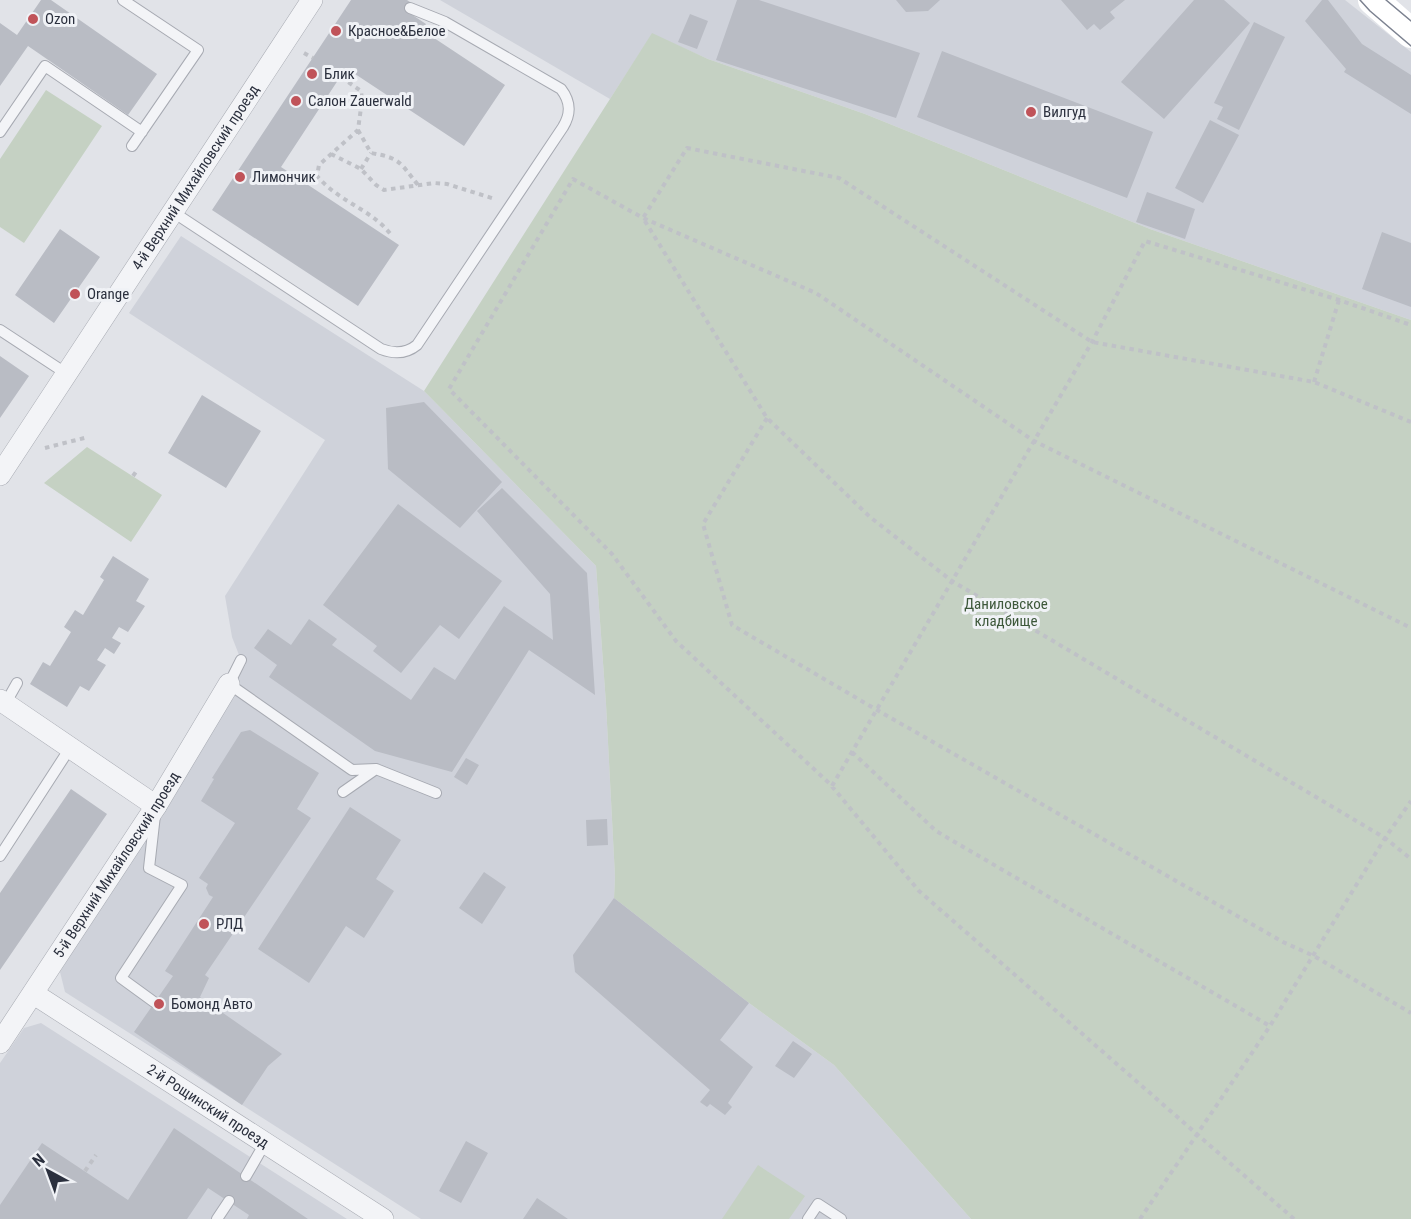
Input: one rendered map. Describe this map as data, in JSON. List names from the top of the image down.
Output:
{
  "streets": {
    "street": ["4-й Верхний Михайловский проезд", "5-й Верхний Михайловский проезд", "2-й Рощинский проезд"]
  },
  "crossings": [
    ["5-й Верхний Михайловский проезд", "2-й Рощинский проезд"]
  ],
  "parks": ["Даниловское кладбище"],
  "places": [
    "Ozon",
    "Красное&Белое",
    "Блик",
    "Салон Zauerwald",
    "Вилгуд",
    "Лимончик",
    "Orange",
    "РЛД",
    "Бомонд Авто"
  ],
  "north": "top left"
}
